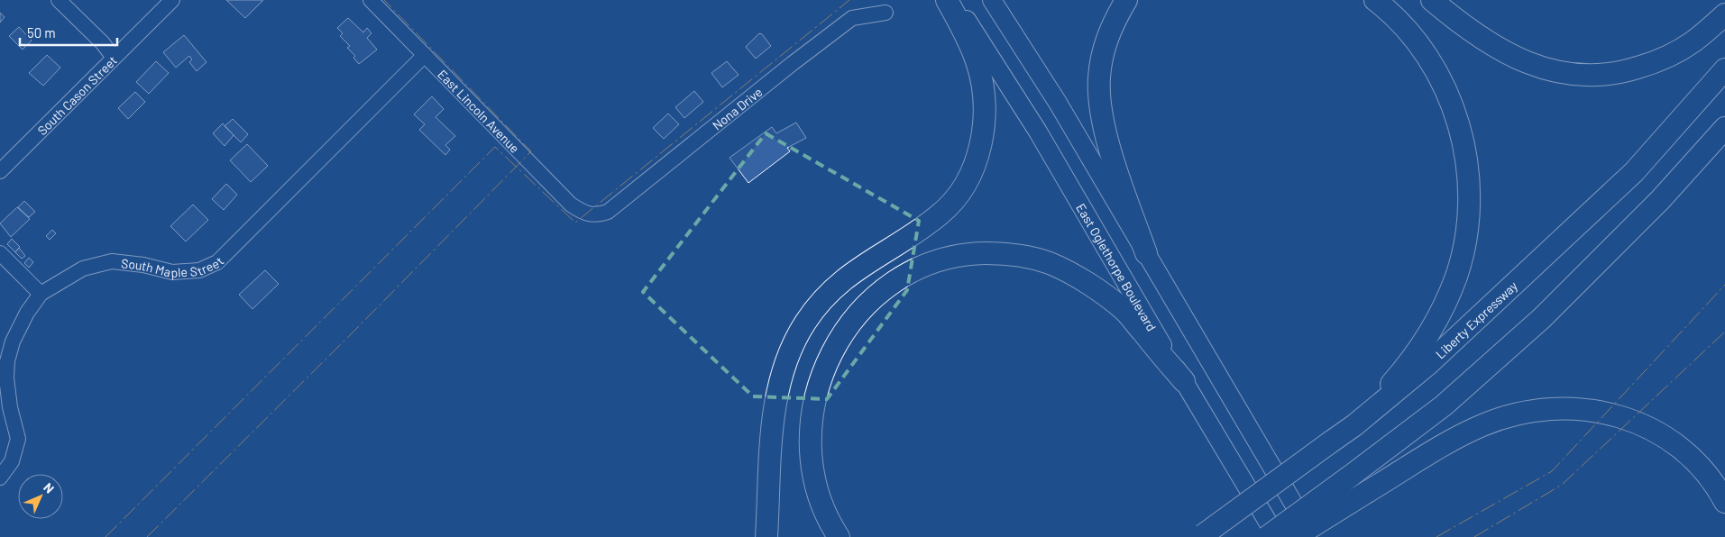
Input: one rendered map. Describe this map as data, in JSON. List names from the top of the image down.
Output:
{
  "streets": {
    "highway": ["Liberty Expressway"],
    "main road": ["East Oglethorpe Boulevard"],
    "street": [
      "South Cason Street",
      "Nona Drive",
      "East Lincoln Avenue",
      "South Maple Street"
    ]
  },
  "crossings": [
    ["Nona Drive", "East Lincoln Avenue"],
    ["East Lincoln Avenue", "South Maple Street"]
  ],
  "scale_bar": "50 m",
  "north": "top right"
}
